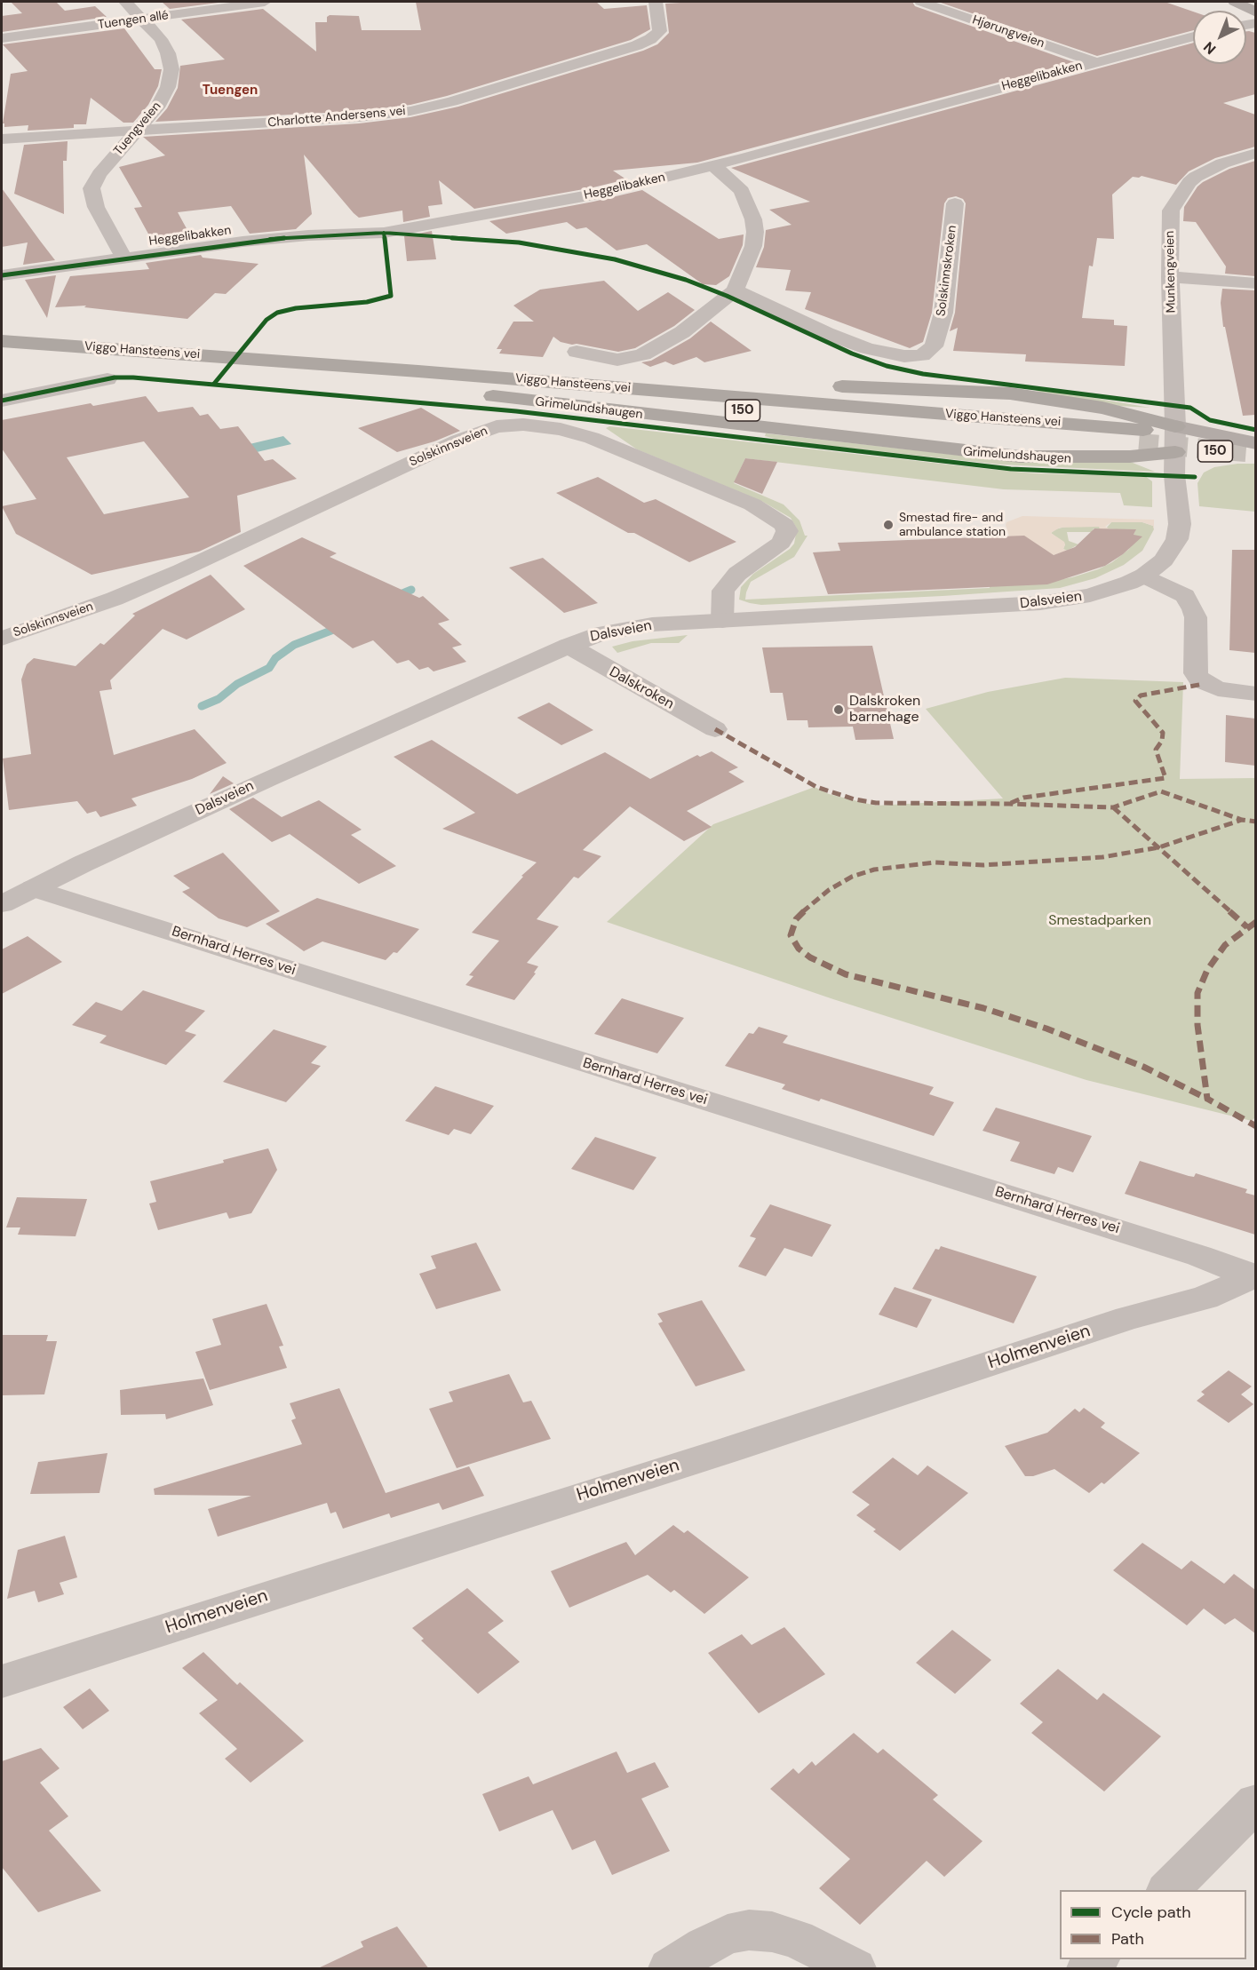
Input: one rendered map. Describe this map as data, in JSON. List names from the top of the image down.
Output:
{
  "streets": {
    "highway": ["Viggo Hansteens vei", "150"],
    "street": [
      "Tuengen allé",
      "Hjørungveien",
      "Heggelibakken",
      "Charlotte Andersens vei",
      "Tuengveien",
      "Solskinnskroken",
      "Munkengveien",
      "Solskinnsveien",
      "Dalsveien",
      "Dalskroken",
      "Bernhard Herres vei",
      "Holmenveien"
    ],
    "cycle path": ["Grimelundshaugen"]
  },
  "crossings": [
    ["Tuengen allé", "Tuengveien"],
    ["Hjørungveien", "Heggelibakken"],
    ["Heggelibakken", "Tuengveien"],
    ["Charlotte Andersens vei", "Tuengveien"],
    ["Munkengveien", "150"],
    ["Munkengveien", "Dalsveien"],
    ["150", "Dalsveien"],
    ["Solskinnsveien", "Dalsveien"],
    ["Dalsveien", "Dalskroken"],
    ["Dalsveien", "Bernhard Herres vei"],
    ["Bernhard Herres vei", "Holmenveien"]
  ],
  "districts": ["Tuengen"],
  "parks": ["Smestadparken"],
  "places": ["Smestad fire- and ambulance station", "Dalskroken barnehage"],
  "legend": ["Cycle path", "Path"],
  "north": "bottom left"
}
